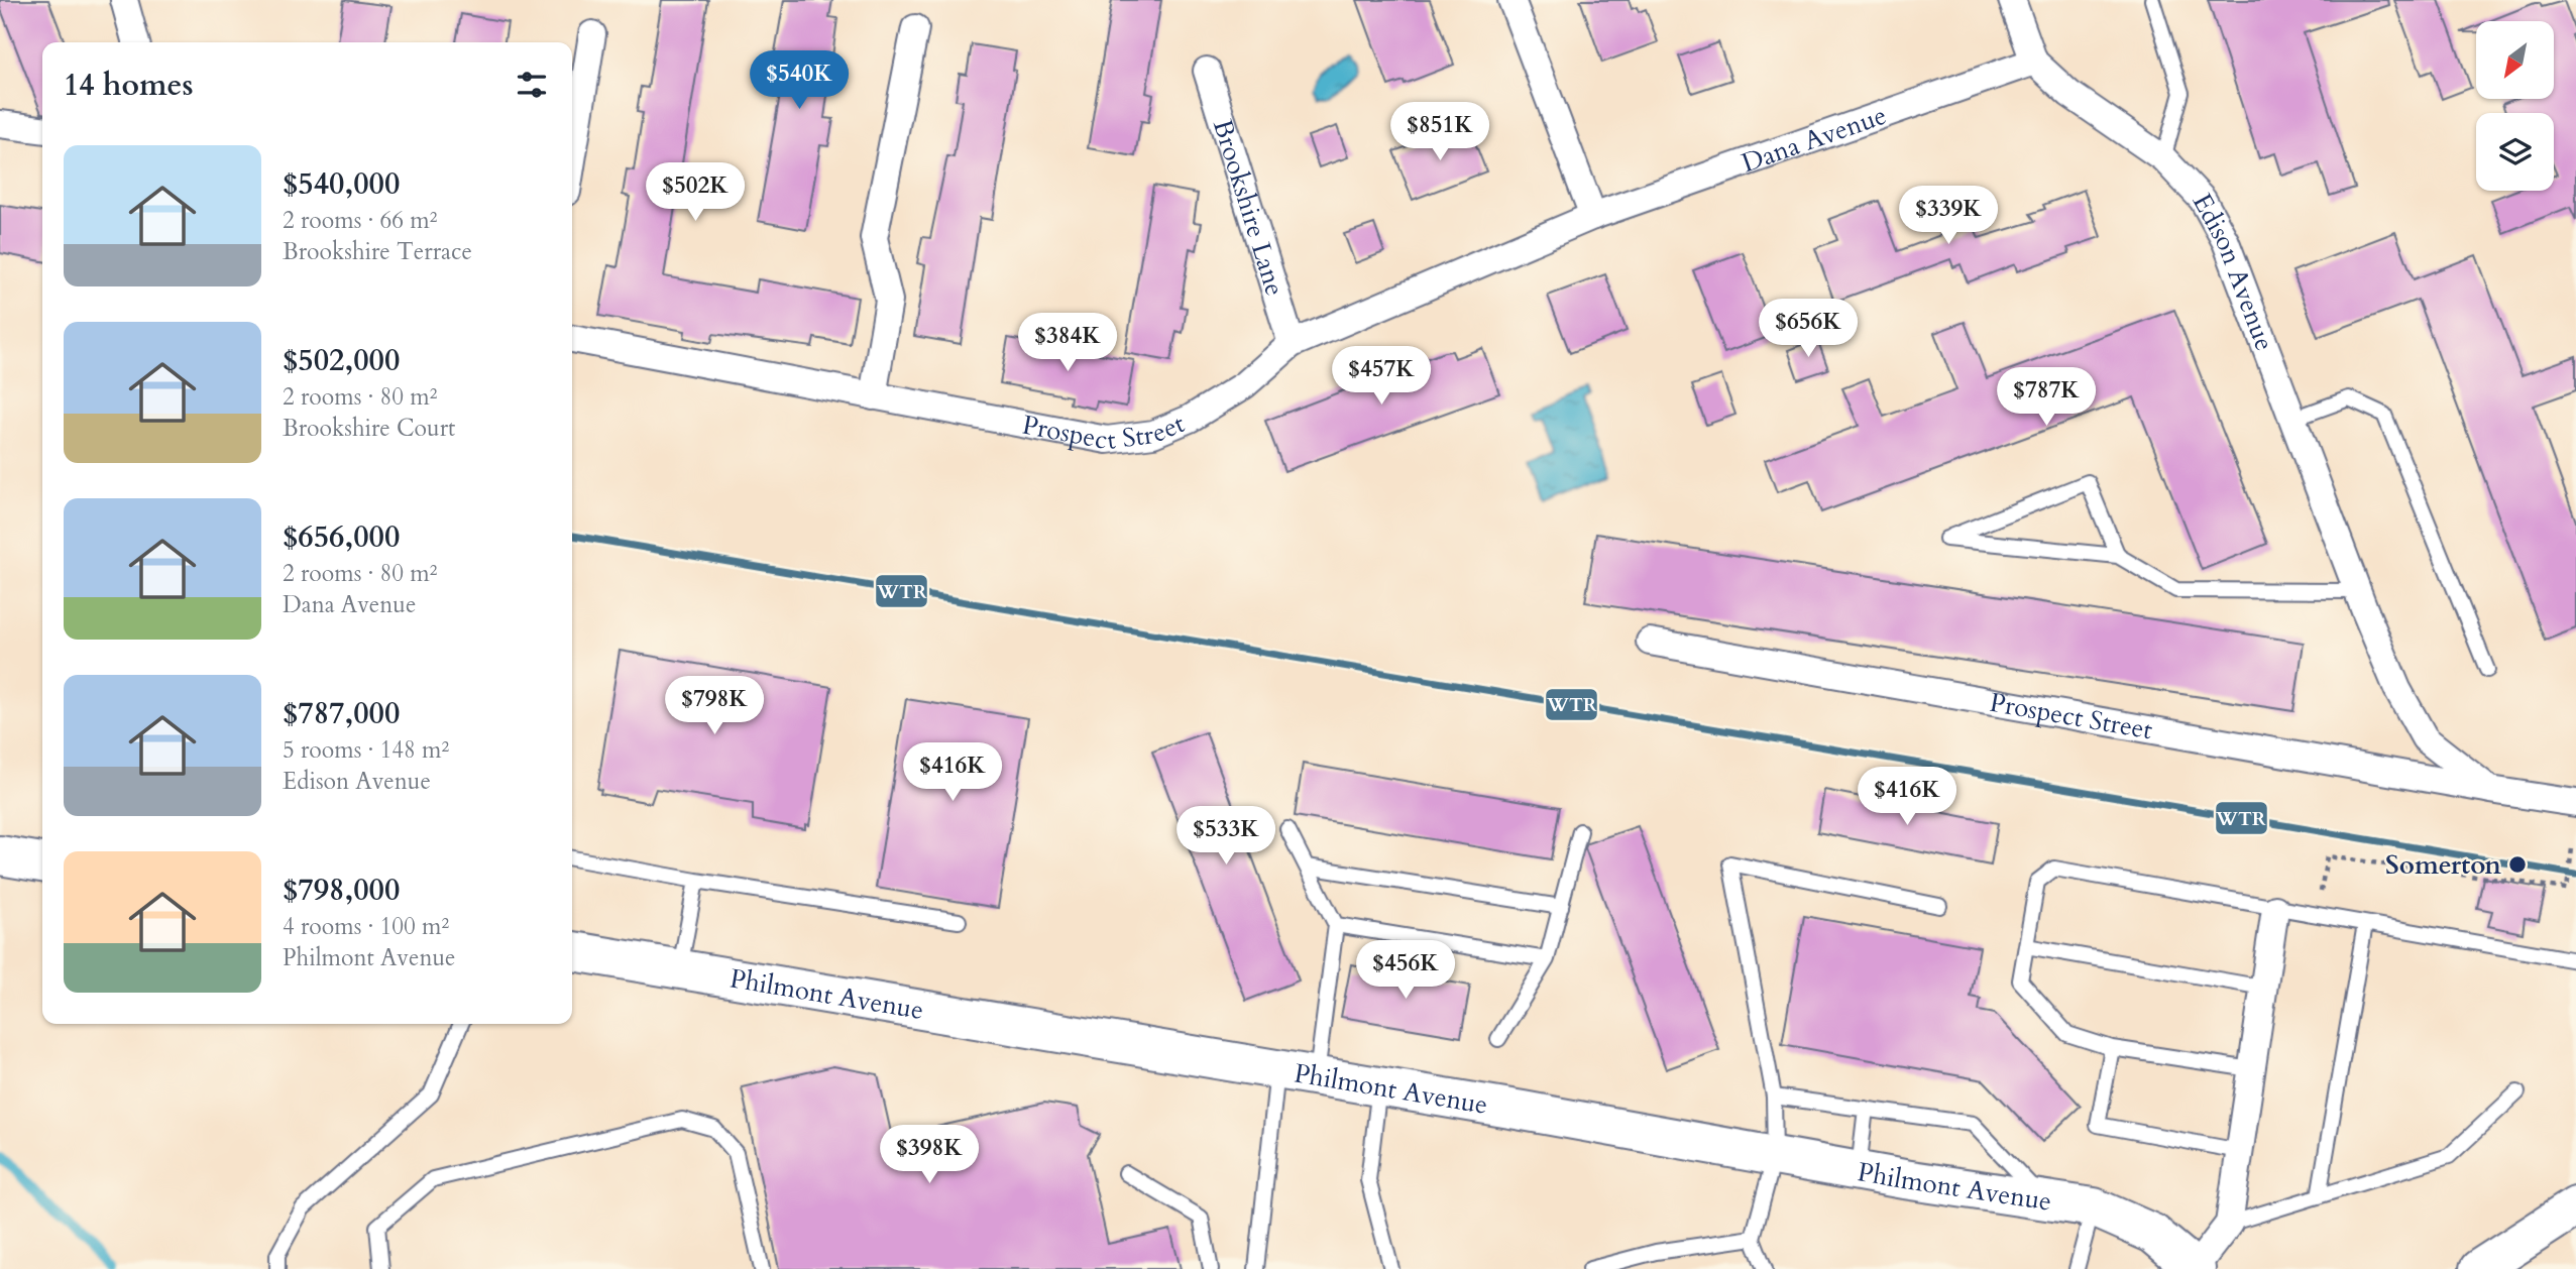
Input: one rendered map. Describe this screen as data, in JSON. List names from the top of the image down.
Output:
{
  "streets": {
    "main road": ["Philmont Avenue"],
    "street": [
      "Dana Avenue",
      "Brookshire Lane",
      "Edison Avenue",
      "Prospect Street"
    ]
  },
  "crossings": [
    ["Dana Avenue", "Edison Avenue"],
    ["Dana Avenue", "Prospect Street"],
    ["Brookshire Lane", "Prospect Street"],
    ["Edison Avenue", "Prospect Street"]
  ],
  "places": ["Somerton"],
  "lines": ["transit line WTR"],
  "north": "bottom left",
  "page": {
    "heading": "14 homes",
    "price": [
      "$540K",
      "$851K",
      "$502K",
      "$339K",
      "$656K",
      "$384K",
      "$457K",
      "$787K",
      "$798K",
      "$416K",
      "$416K",
      "$533K",
      "$456K",
      "$398K"
    ],
    "list": [
      {
        "name": "$540,000",
        "note": "2 rooms · 66 m² · Brookshire Terrace"
      },
      {
        "name": "$502,000",
        "note": "2 rooms · 80 m² · Brookshire Court"
      },
      {
        "name": "$656,000",
        "note": "2 rooms · 80 m² · Dana Avenue"
      },
      {
        "name": "$787,000",
        "note": "5 rooms · 148 m² · Edison Avenue"
      },
      {
        "name": "$798,000",
        "note": "4 rooms · 100 m² · Philmont Avenue"
      }
    ]
  }
}
